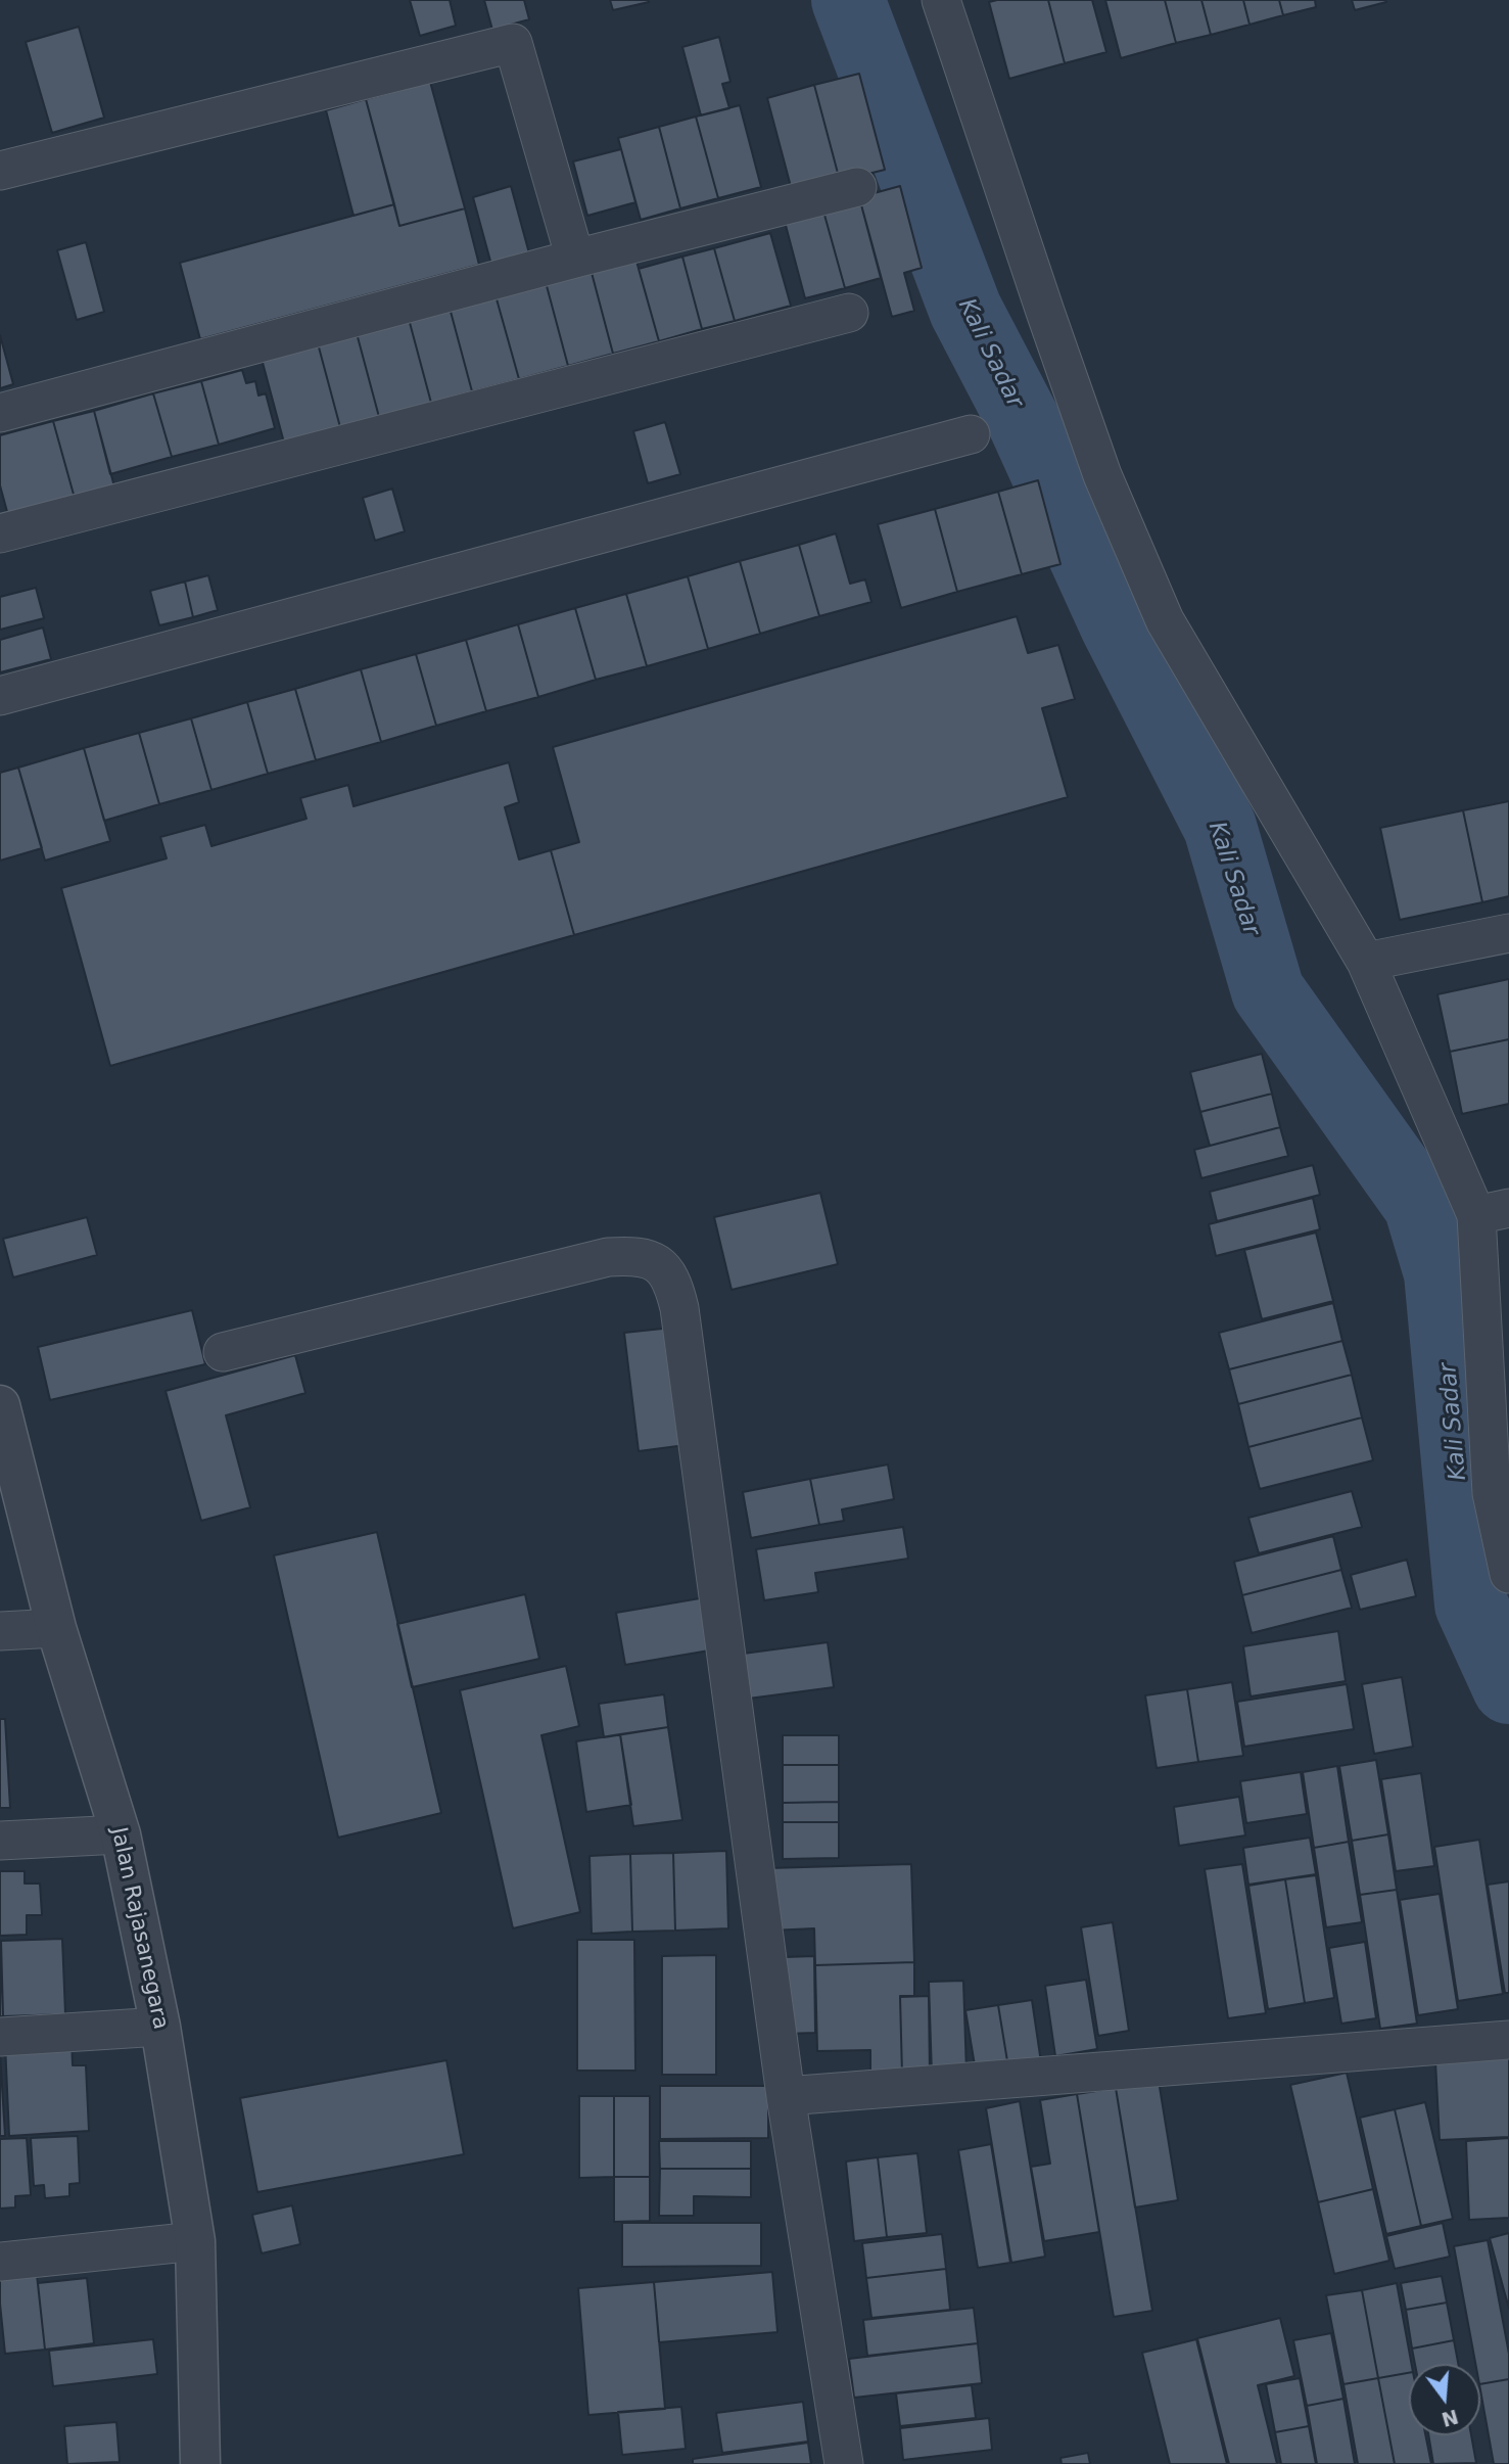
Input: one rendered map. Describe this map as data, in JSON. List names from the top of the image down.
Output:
{
  "streets": {
    "street": ["Jalan Rajasanegara"]
  },
  "water": ["Kali Sadar"],
  "north": "bottom"
}
